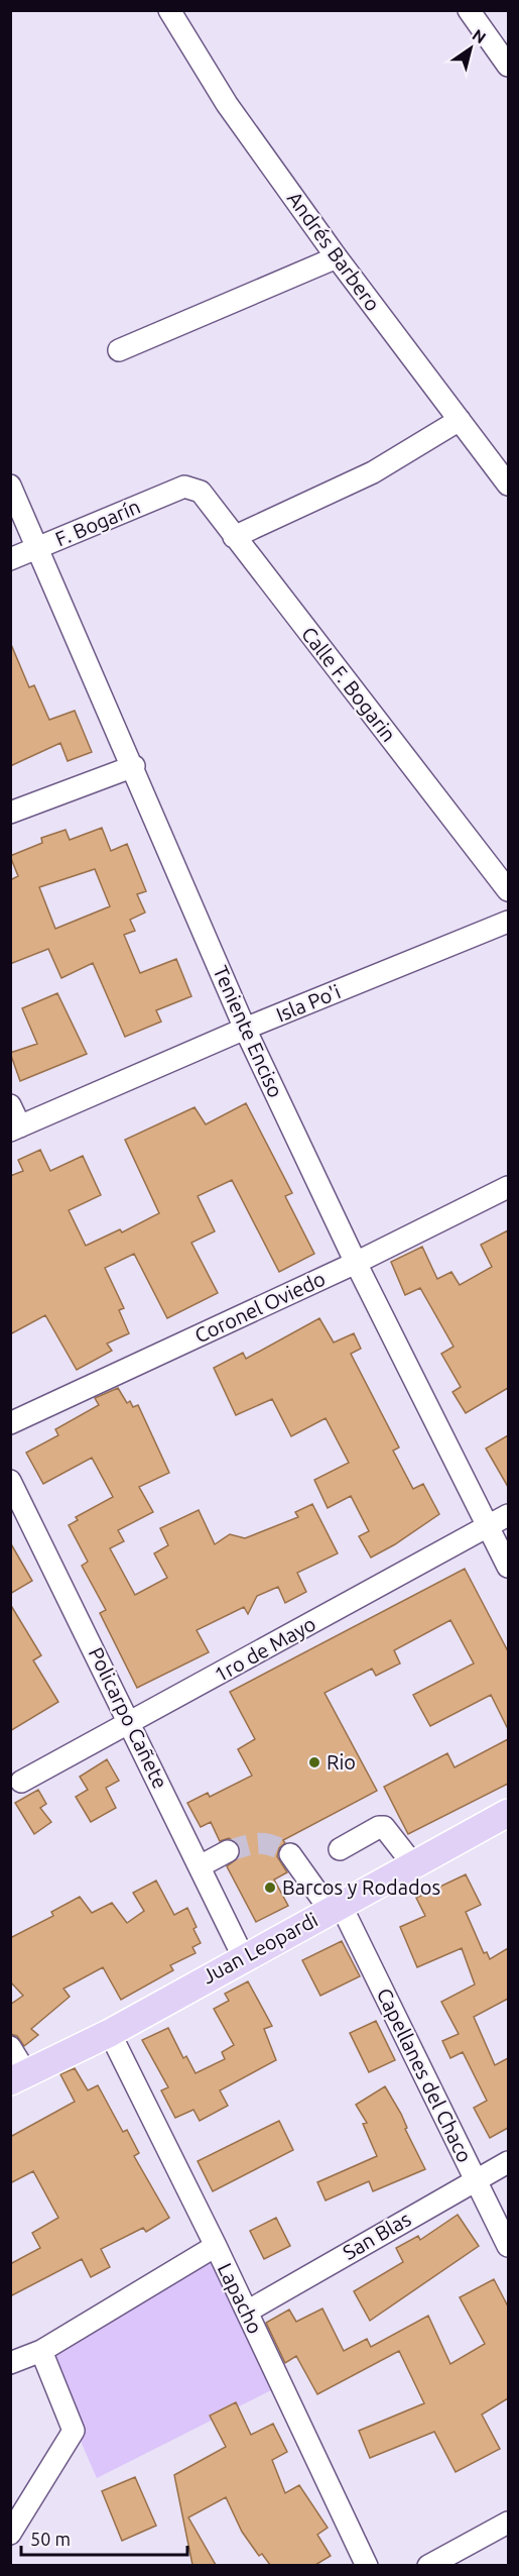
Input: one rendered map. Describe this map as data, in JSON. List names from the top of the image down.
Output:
{
  "streets": {
    "main road": ["Juan Leopardi"],
    "street": [
      "Andrés Barbero",
      "F. Bogarín",
      "Calle F. Bogarin",
      "Isla Po'i",
      "Teniente Enciso",
      "Coronel Oviedo",
      "1ro de Mayo",
      "Policarpo Cañete",
      "Capellanes del Chaco",
      "San Blas",
      "Lapacho"
    ]
  },
  "crossings": [
    ["F. Bogarín", "Calle F. Bogarin"],
    ["F. Bogarín", "Teniente Enciso"],
    ["Isla Po'i", "Teniente Enciso"],
    ["Teniente Enciso", "Coronel Oviedo"],
    ["Teniente Enciso", "1ro de Mayo"],
    ["1ro de Mayo", "Policarpo Cañete"],
    ["Policarpo Cañete", "Juan Leopardi"],
    ["Juan Leopardi", "Capellanes del Chaco"],
    ["Juan Leopardi", "Lapacho"],
    ["Capellanes del Chaco", "San Blas"],
    ["San Blas", "Lapacho"]
  ],
  "places": ["Rio", "Barcos y Rodados"],
  "scale_bar": "50 m",
  "north": "top right"
}
